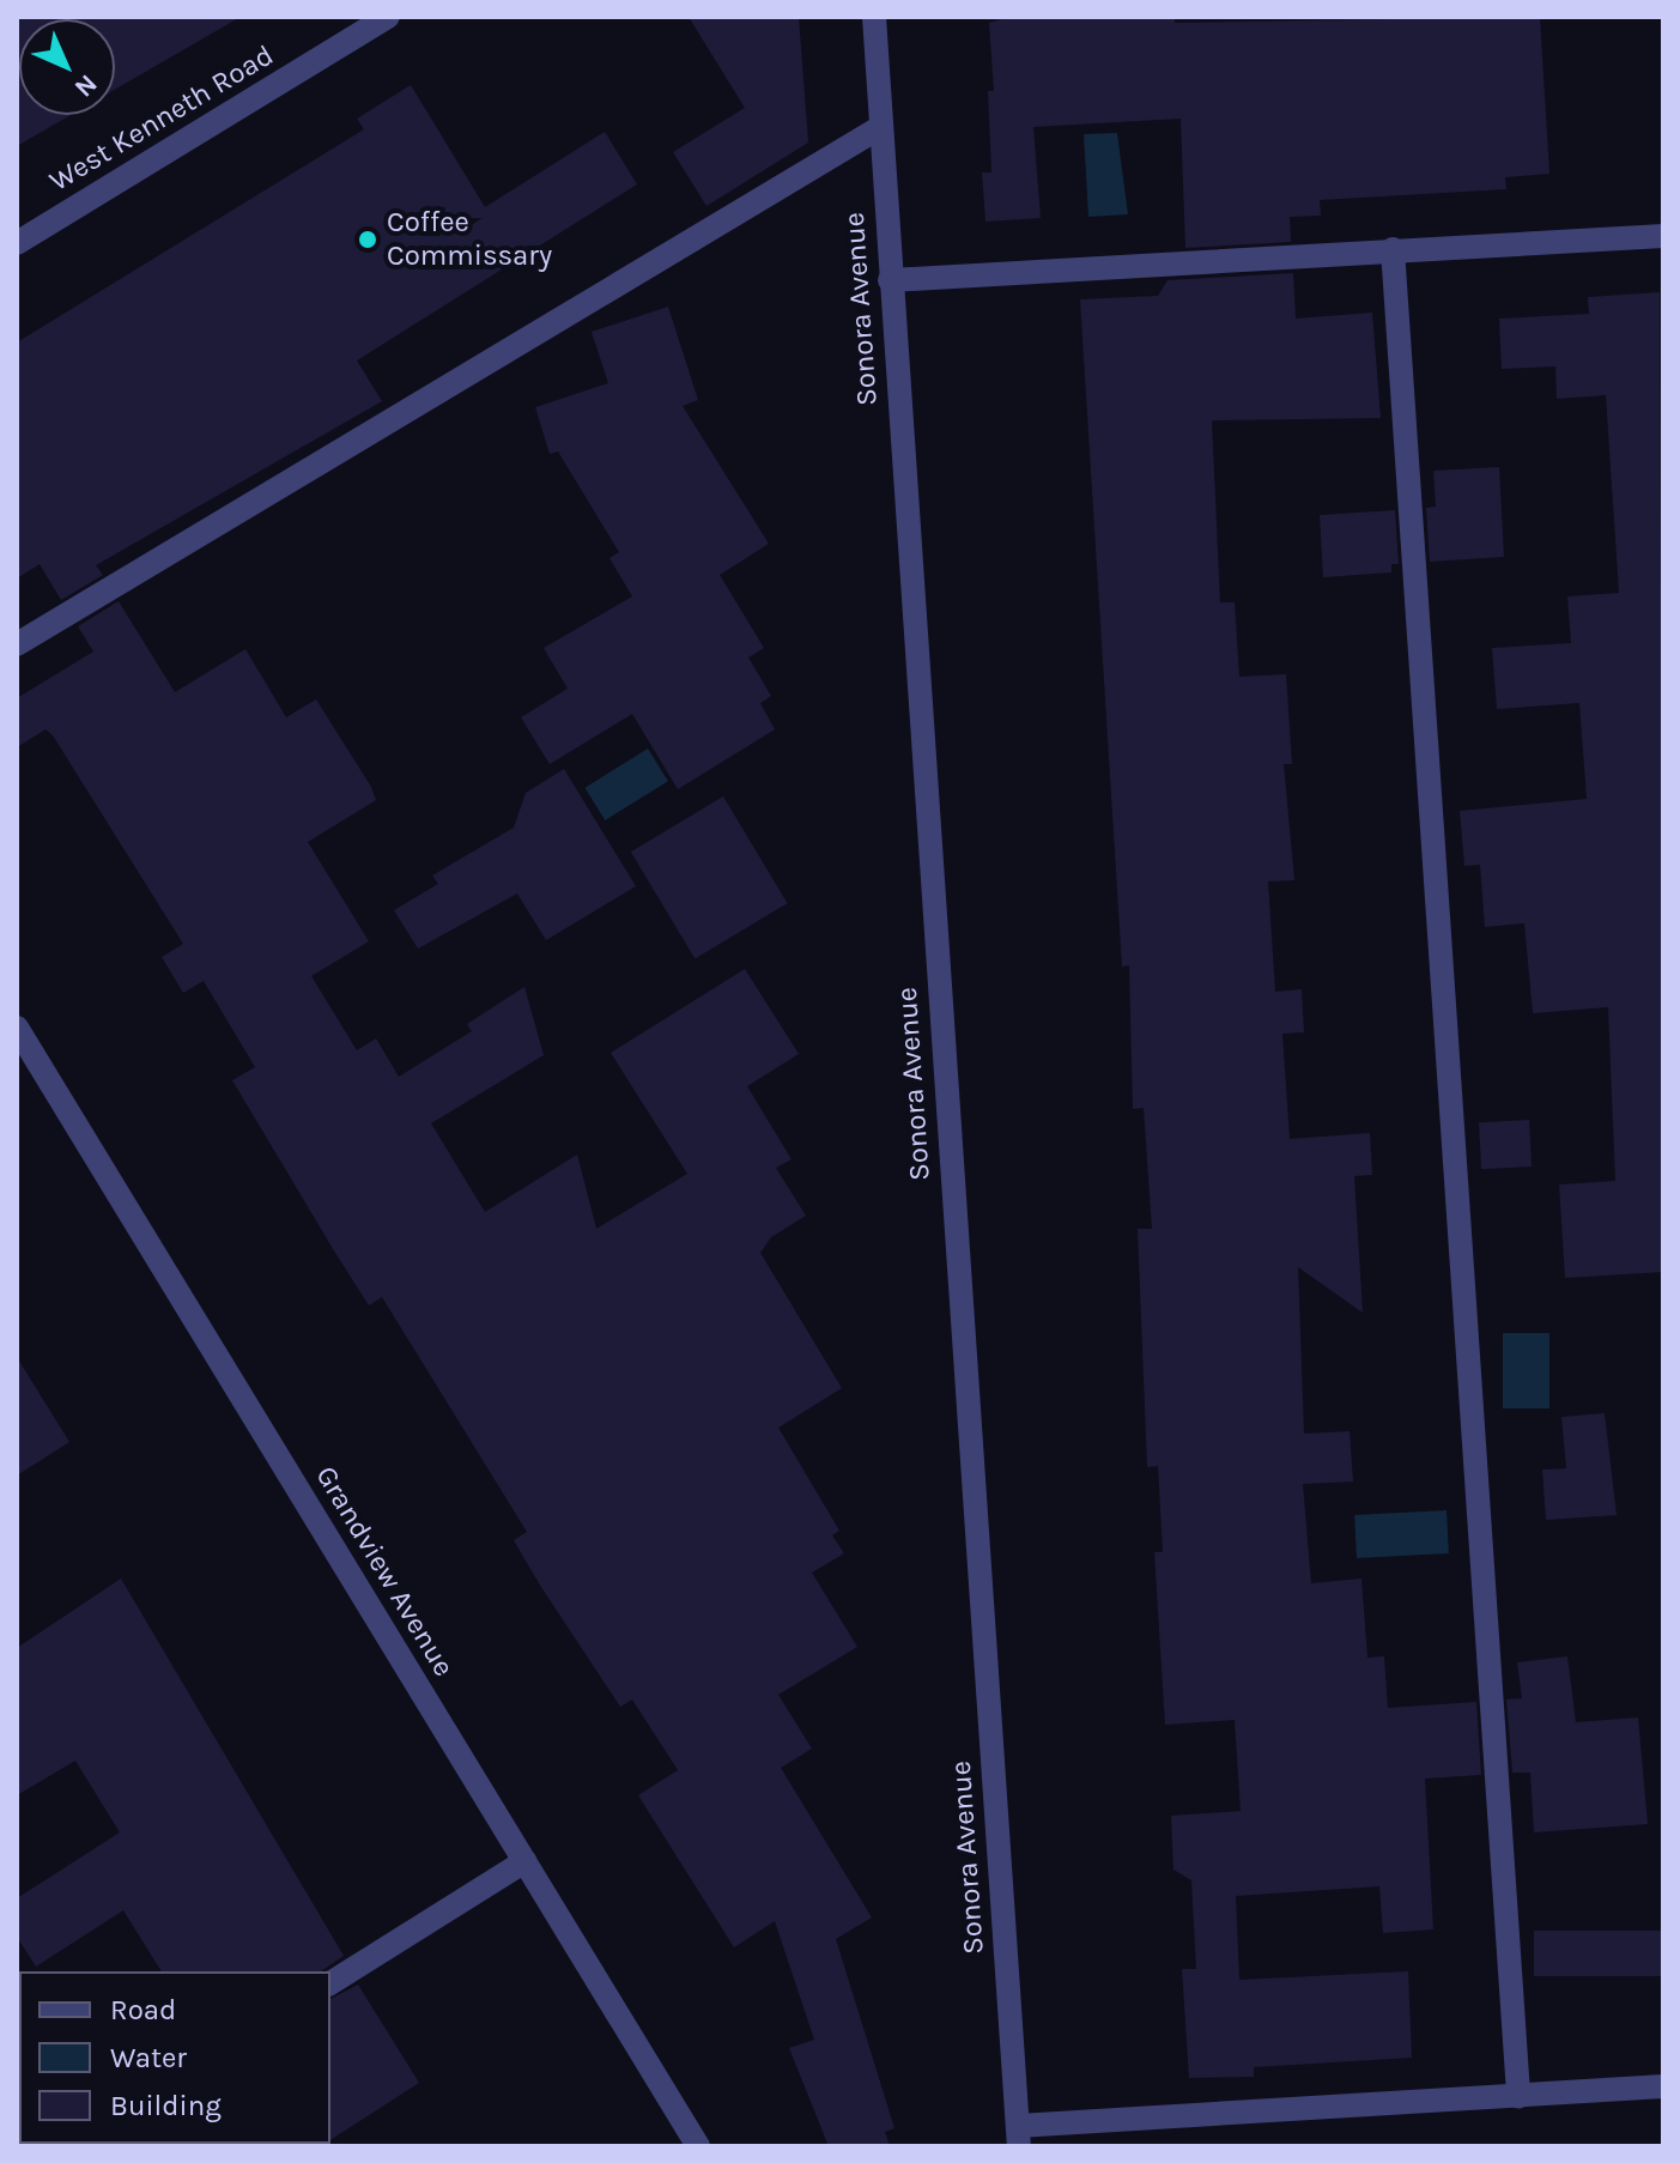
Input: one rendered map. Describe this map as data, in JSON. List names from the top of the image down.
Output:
{
  "streets": {
    "street": ["West Kenneth Road", "Sonora Avenue", "Grandview Avenue"]
  },
  "places": ["Coffee Commissary"],
  "legend": ["Road", "Water", "Building"],
  "north": "bottom right"
}
